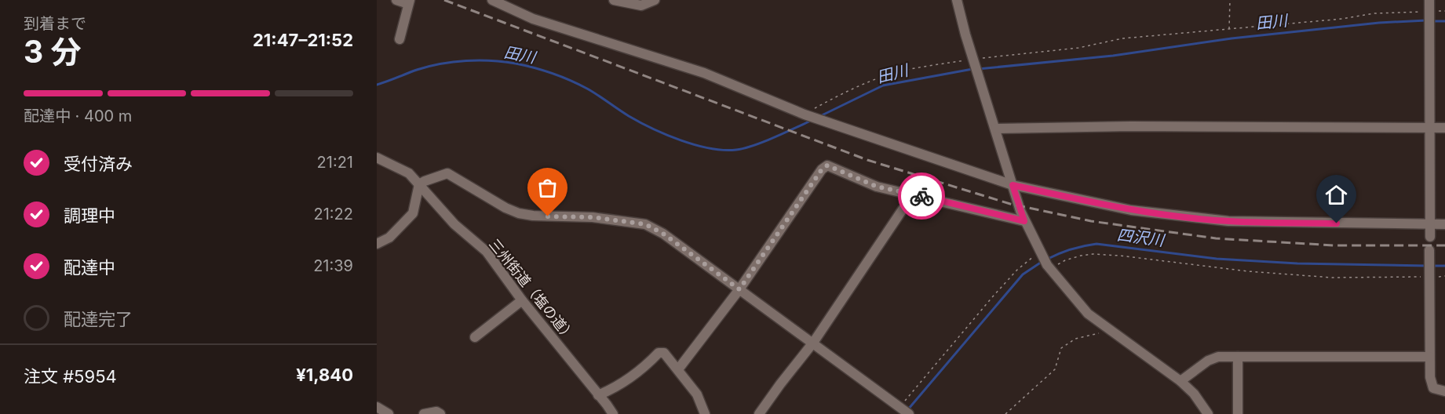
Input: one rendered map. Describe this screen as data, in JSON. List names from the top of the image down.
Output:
{
  "streets": {
    "street": ["三州街道（塩の道）"]
  },
  "water": ["田川", "四沢川"],
  "page": {
    "heading": ["3 分", "到着まで", "21:47–21:52"],
    "panel": ["注文 #5954", "¥1,840"],
    "bar": "配達中 · 400 m",
    "list": [
      ["受付済み", "21:21"],
      ["調理中", "21:22"],
      ["配達中", "21:39"],
      "配達完了"
    ]
  }
}
